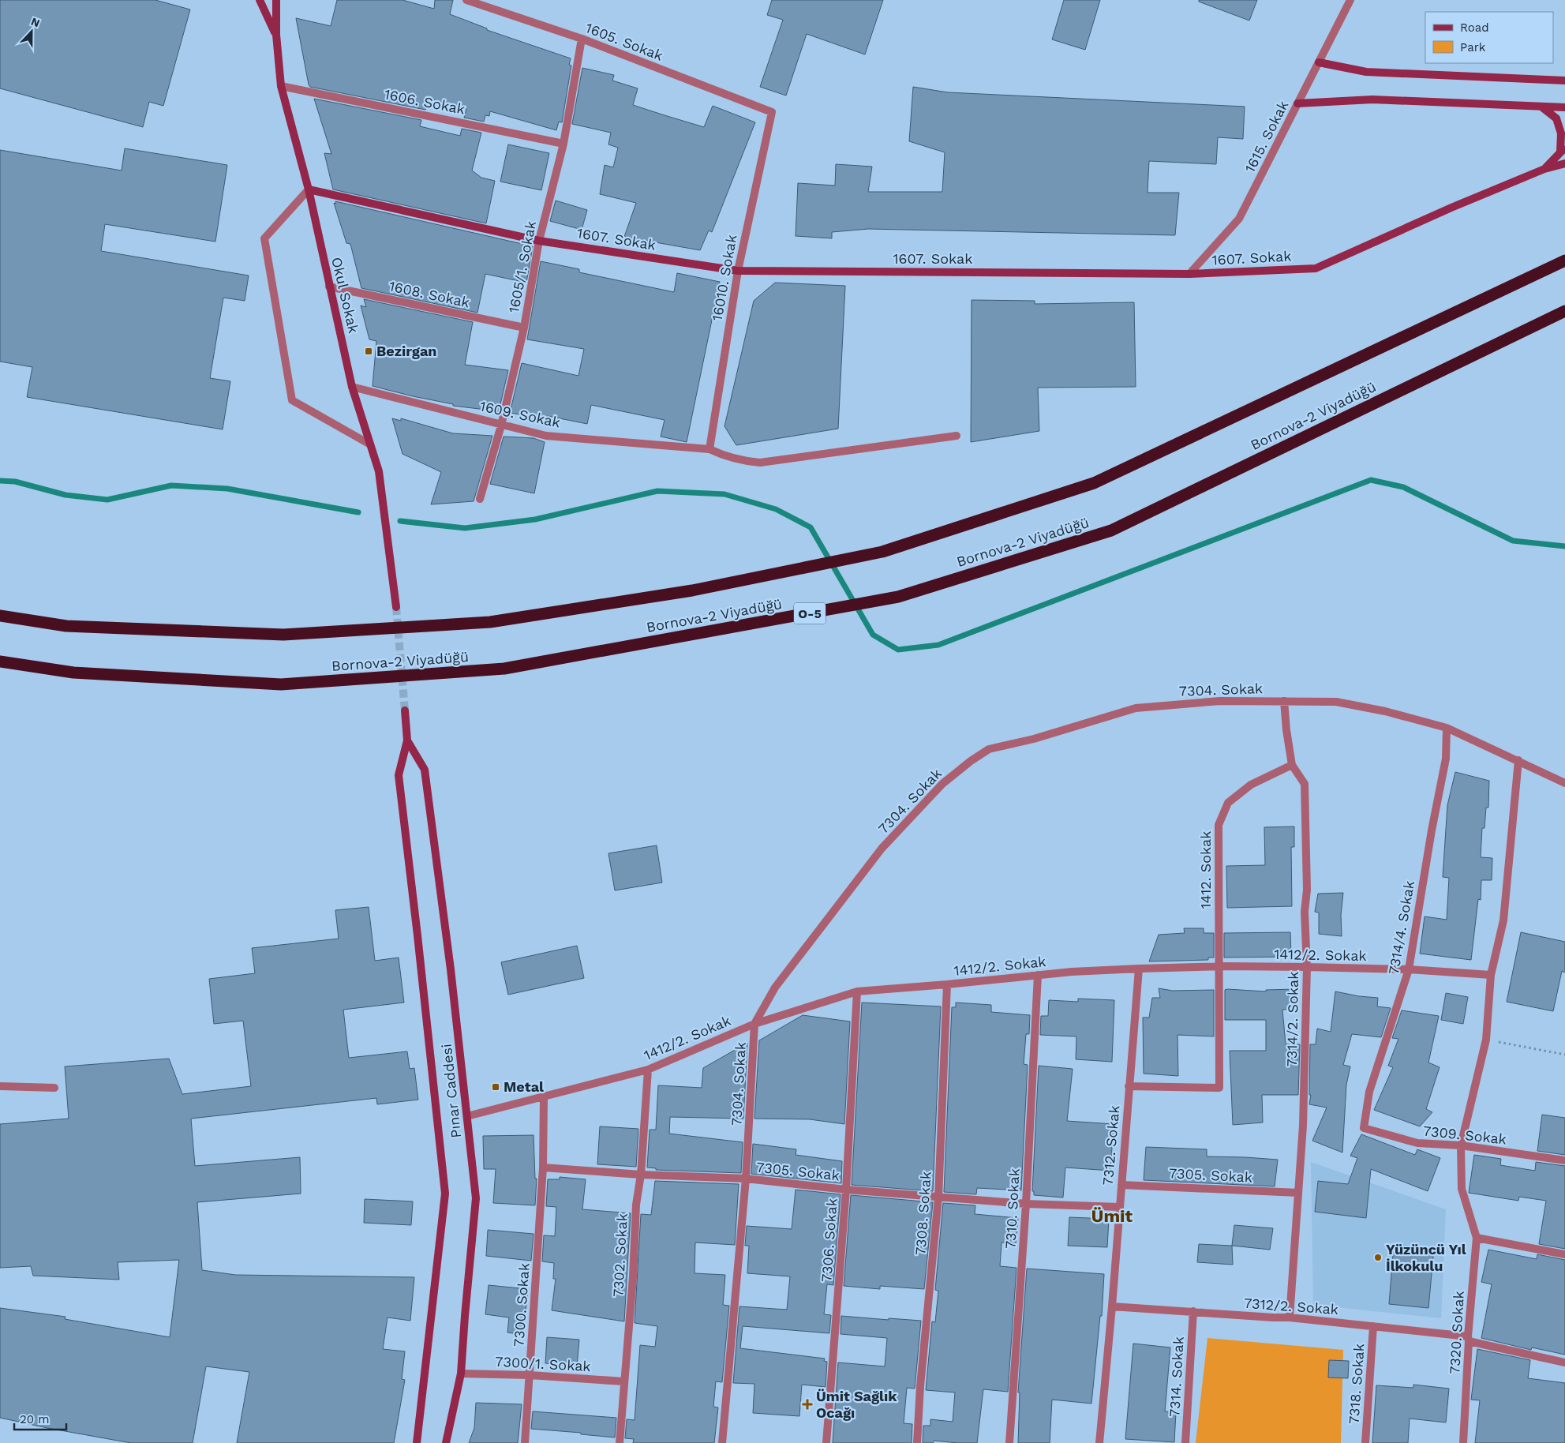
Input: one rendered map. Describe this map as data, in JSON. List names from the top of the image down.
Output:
{
  "streets": {
    "highway": ["Bornova-2 Viyadüğü", "O-5"],
    "main road": ["1607. Sokak", "Okul Sokak", "Pınar Caddesi"],
    "street": [
      "1605. Sokak",
      "1606. Sokak",
      "1615. Sokak",
      "1605/1. Sokak",
      "16010. Sokak",
      "1608. Sokak",
      "1609. Sokak",
      "7304. Sokak",
      "1412. Sokak",
      "7314/4. Sokak",
      "1412/2. Sokak",
      "7314/2. Sokak",
      "7309. Sokak",
      "7312. Sokak",
      "7305. Sokak",
      "7310. Sokak",
      "7308. Sokak",
      "7306. Sokak",
      "7302. Sokak",
      "7300. Sokak",
      "7312/2. Sokak",
      "7320. Sokak",
      "7300/1. Sokak",
      "7314. Sokak",
      "7318. Sokak"
    ]
  },
  "crossings": [
    ["1605. Sokak", "1605/1. Sokak"],
    ["1605. Sokak", "16010. Sokak"],
    ["1606. Sokak", "1605/1. Sokak"],
    ["1606. Sokak", "Okul Sokak"],
    ["1615. Sokak", "1607. Sokak"],
    ["1607. Sokak", "1605/1. Sokak"],
    ["1607. Sokak", "16010. Sokak"],
    ["1607. Sokak", "Okul Sokak"],
    ["1605/1. Sokak", "1608. Sokak"],
    ["1605/1. Sokak", "1609. Sokak"],
    ["16010. Sokak", "1609. Sokak"],
    ["1608. Sokak", "Okul Sokak"],
    ["Okul Sokak", "1609. Sokak"],
    ["7304. Sokak", "7314/4. Sokak"],
    ["7304. Sokak", "1412/2. Sokak"],
    ["7304. Sokak", "7314/2. Sokak"],
    ["7304. Sokak", "7305. Sokak"],
    ["1412. Sokak", "1412/2. Sokak"],
    ["1412. Sokak", "7314/2. Sokak"],
    ["1412. Sokak", "7312. Sokak"],
    ["7314/4. Sokak", "1412/2. Sokak"],
    ["7314/4. Sokak", "7309. Sokak"],
    ["1412/2. Sokak", "7314/2. Sokak"],
    ["1412/2. Sokak", "Pınar Caddesi"],
    ["1412/2. Sokak", "7312. Sokak"],
    ["1412/2. Sokak", "7310. Sokak"],
    ["1412/2. Sokak", "7308. Sokak"],
    ["1412/2. Sokak", "7306. Sokak"],
    ["1412/2. Sokak", "7302. Sokak"],
    ["7314/2. Sokak", "7305. Sokak"],
    ["7314/2. Sokak", "7312/2. Sokak"],
    ["Pınar Caddesi", "7300/1. Sokak"],
    ["7309. Sokak", "7320. Sokak"],
    ["7312. Sokak", "7305. Sokak"],
    ["7312. Sokak", "7312/2. Sokak"],
    ["7305. Sokak", "7310. Sokak"],
    ["7305. Sokak", "7308. Sokak"],
    ["7305. Sokak", "7306. Sokak"],
    ["7305. Sokak", "7302. Sokak"],
    ["7305. Sokak", "7300. Sokak"],
    ["7302. Sokak", "7300/1. Sokak"],
    ["7300. Sokak", "7300/1. Sokak"],
    ["7312/2. Sokak", "7320. Sokak"],
    ["7312/2. Sokak", "7314. Sokak"],
    ["7312/2. Sokak", "7318. Sokak"]
  ],
  "districts": ["Ümit"],
  "places": {
    "transit": ["Bezirgan", "Metal"],
    "other": ["Yüzüncü Yıl İlkokulu"],
    "health": ["Ümit Sağlık Ocağı"]
  },
  "legend": ["Road", "Park"],
  "scale_bar": "20 m",
  "north": "top"
}
